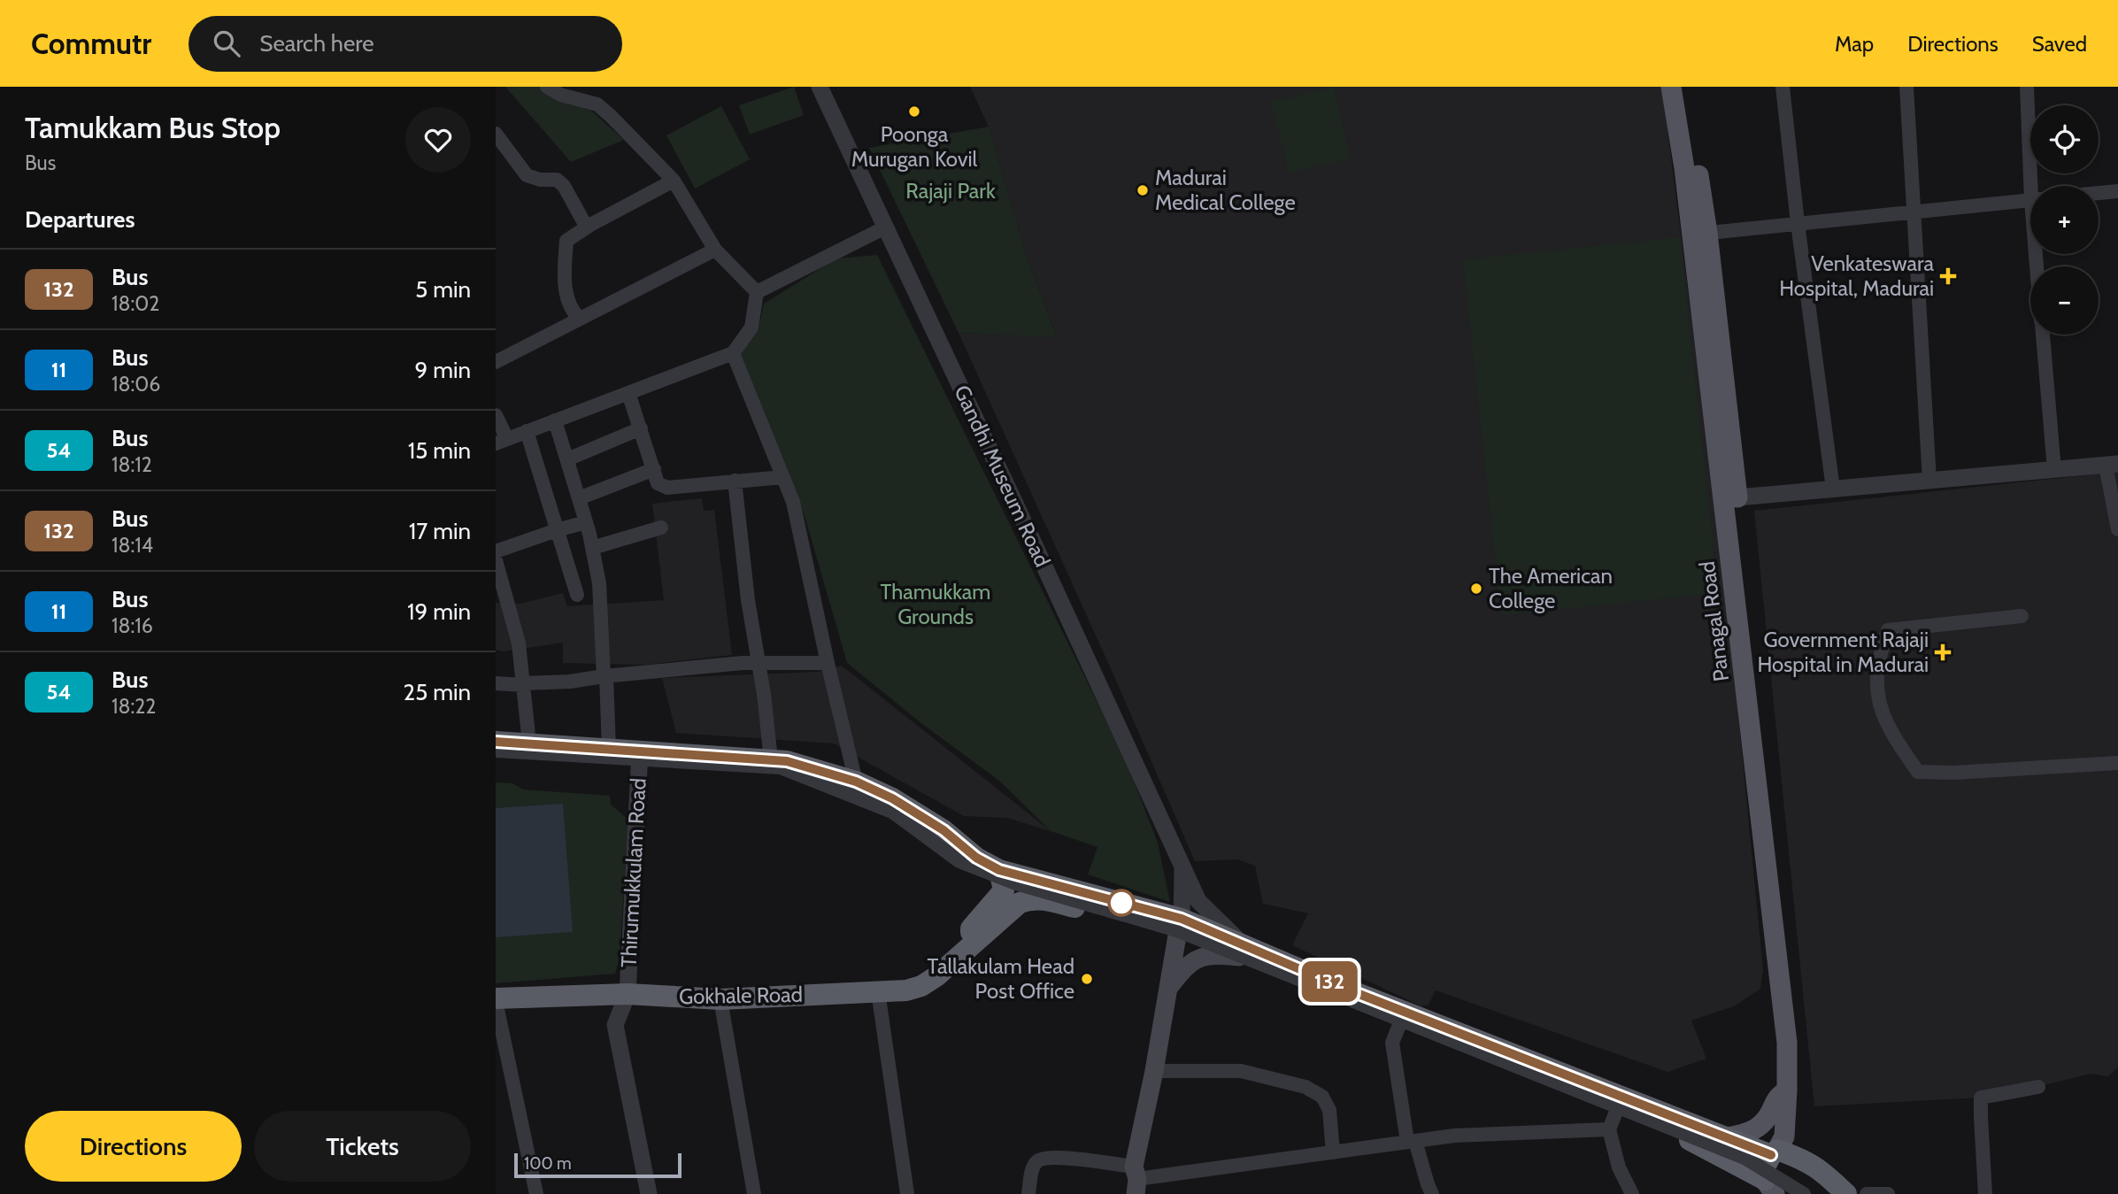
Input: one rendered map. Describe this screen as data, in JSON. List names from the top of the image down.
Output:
{
  "streets": {
    "highway": ["Gokhale Road"],
    "main road": ["Panagal Road"],
    "street": ["Gandhi Museum Road", "Thirumukkulam Road"]
  },
  "crossings": [
    ["Gandhi Museum Road", "Gokhale Road"],
    ["Thirumukkulam Road", "Gokhale Road"]
  ],
  "parks": ["Rajaji Park", "Thamukkam Grounds"],
  "places": {
    "other": [
      "Poonga Murugan Kovil",
      "Madurai Medical College",
      "The American College",
      "Tallakulam Head Post Office"
    ],
    "health": ["Venkateswara Hospital, Madurai", "Government Rajaji Hospital in Madurai"]
  },
  "lines": ["bus line 132"],
  "scale_bar": "100 m",
  "page": {
    "header": "Commutr",
    "search": "Search here",
    "nav": ["Map", "Directions", "Saved"],
    "heading": [
      ["Tamukkam Bus Stop", "Bus"],
      "Departures"
    ],
    "on_map": "132",
    "map_buttons": ["+", "−"],
    "list": [
      {
        "mark": "132",
        "name": "Bus",
        "note": "18:02",
        "value": "5 min"
      },
      {
        "mark": "11",
        "name": "Bus",
        "note": "18:06",
        "value": "9 min"
      },
      {
        "mark": "54",
        "name": "Bus",
        "note": "18:12",
        "value": "15 min"
      },
      {
        "mark": "132",
        "name": "Bus",
        "note": "18:14",
        "value": "17 min"
      },
      {
        "mark": "11",
        "name": "Bus",
        "note": "18:16",
        "value": "19 min"
      },
      {
        "mark": "54",
        "name": "Bus",
        "note": "18:22",
        "value": "25 min"
      }
    ],
    "buttons": ["Directions", "Tickets"],
    "scale": "100 m"
  }
}
